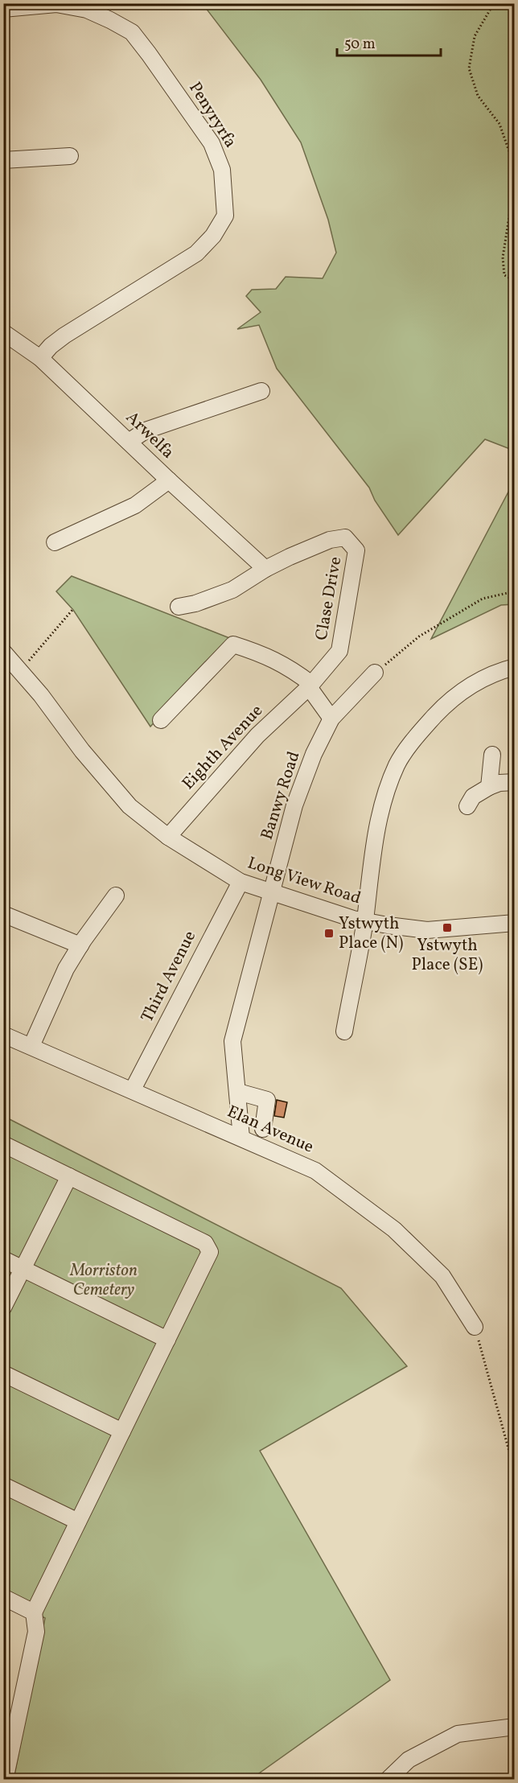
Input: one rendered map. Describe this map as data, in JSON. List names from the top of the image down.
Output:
{
  "streets": {
    "street": [
      "Penyryrfa",
      "Arwelfa",
      "Clase Drive",
      "Eighth Avenue",
      "Banwy Road",
      "Long View Road",
      "Third Avenue",
      "Elan Avenue"
    ]
  },
  "crossings": [
    ["Penyryrfa", "Arwelfa"],
    ["Arwelfa", "Clase Drive"],
    ["Clase Drive", "Eighth Avenue"],
    ["Eighth Avenue", "Long View Road"],
    ["Banwy Road", "Long View Road"],
    ["Banwy Road", "Elan Avenue"],
    ["Long View Road", "Third Avenue"],
    ["Third Avenue", "Elan Avenue"]
  ],
  "parks": ["Morriston Cemetery"],
  "places": {
    "transit": ["Ystwyth Place (SE)", "Ystwyth Place (N)"]
  },
  "scale_bar": "50 m"
}
